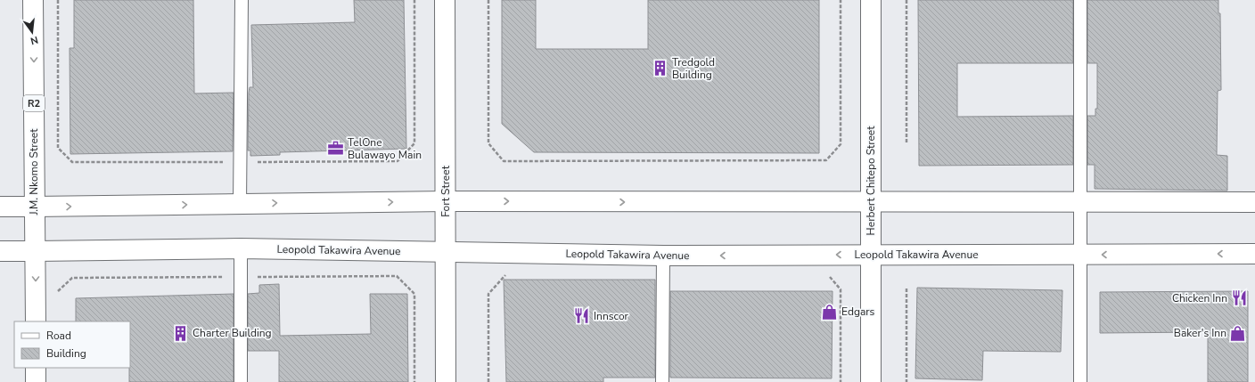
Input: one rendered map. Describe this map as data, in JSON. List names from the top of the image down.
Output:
{
  "streets": {
    "main road": [
      "R2",
      "J.M. Nkomo Street",
      "Herbert Chitepo Street",
      "Fort Street",
      "Leopold Takawira Avenue"
    ]
  },
  "crossings": [
    ["J.M. Nkomo Street", "Leopold Takawira Avenue"],
    ["Herbert Chitepo Street", "Leopold Takawira Avenue"],
    ["Fort Street", "Leopold Takawira Avenue"]
  ],
  "one_way": ["J.M. Nkomo Street"],
  "places": {
    "building": ["Tredgold Building", "Charter Building"],
    "office": ["TelOne Bulawayo Main"],
    "restaurant": ["Chicken Inn", "Innscor"],
    "shop": ["Edgars", "Baker's Inn"]
  },
  "legend": ["Road", "Building"],
  "north": "bottom"
}
